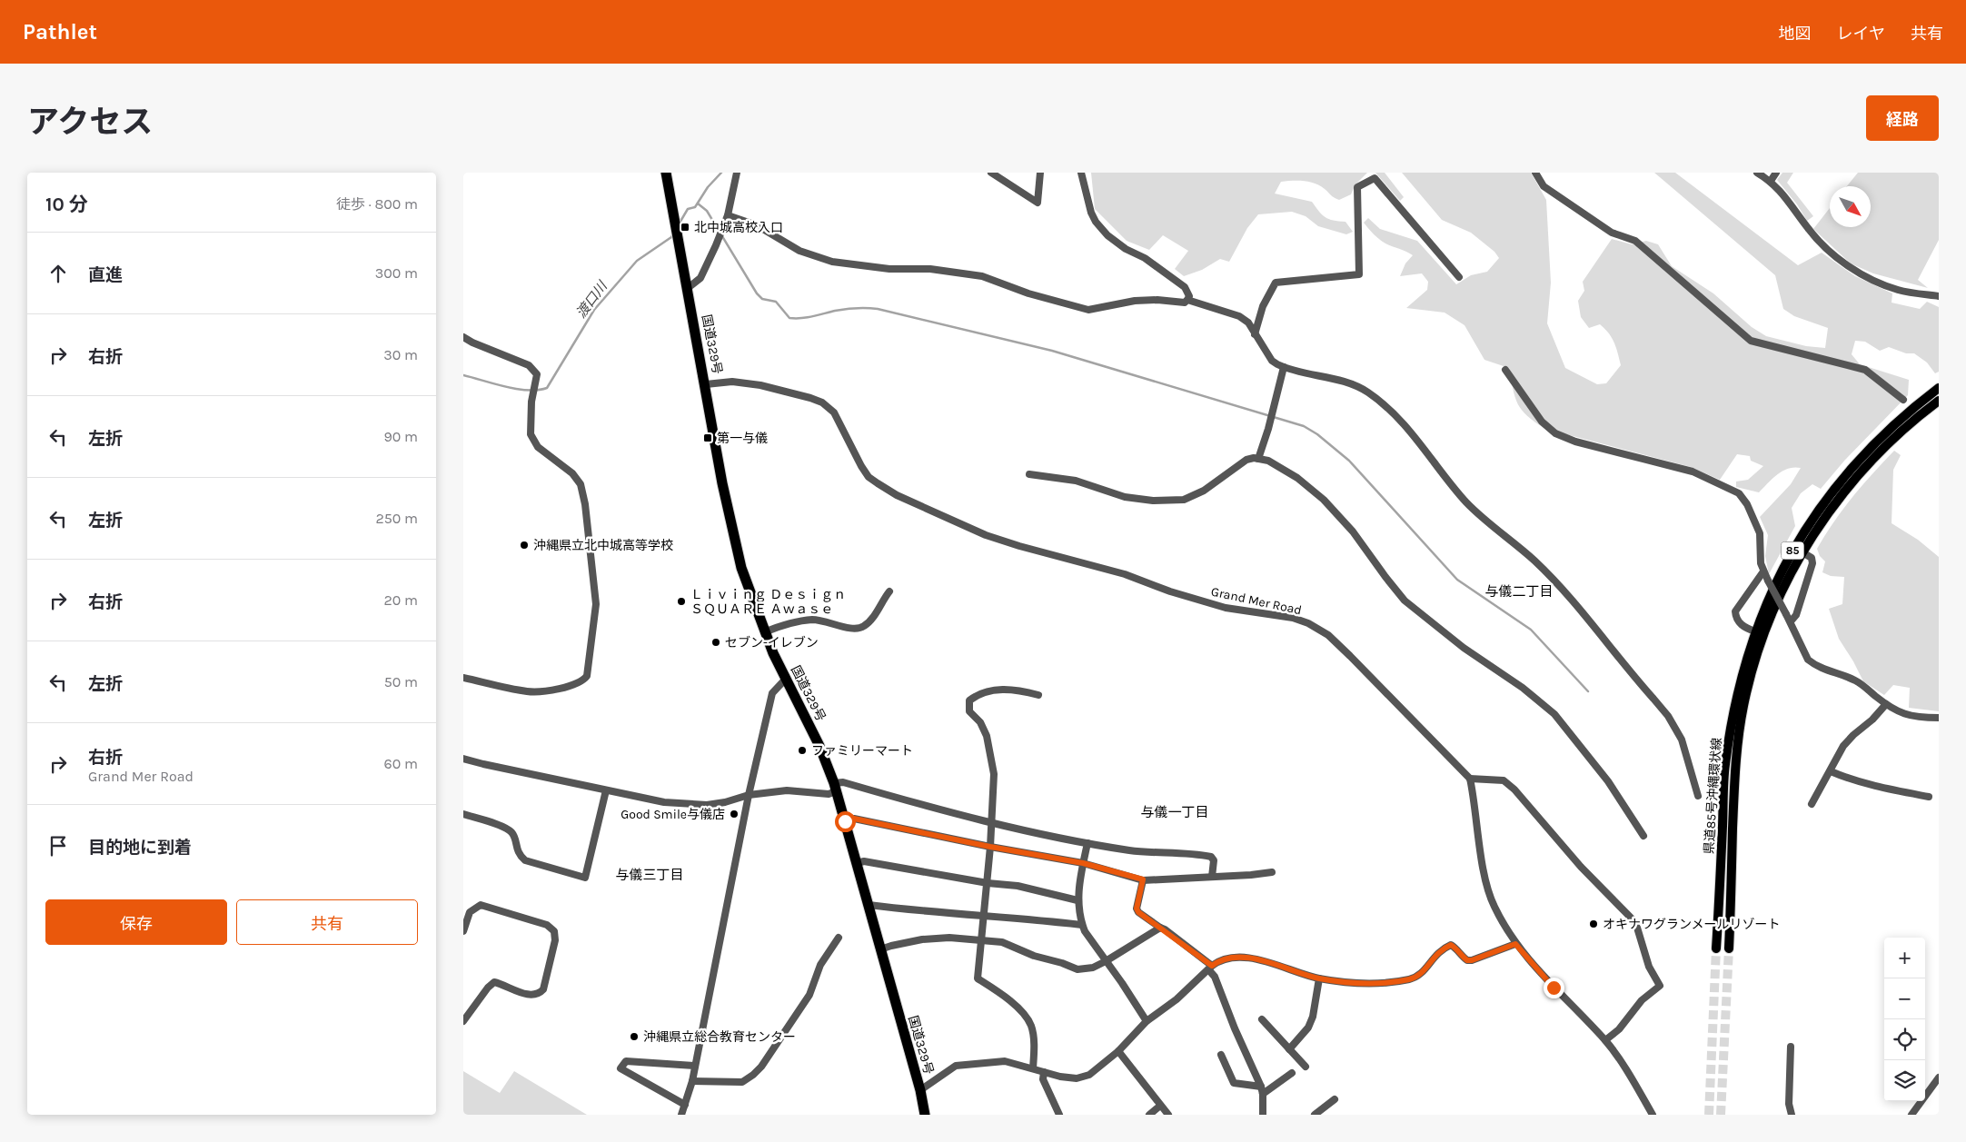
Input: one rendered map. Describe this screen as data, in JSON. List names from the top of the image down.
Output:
{
  "streets": {
    "highway": ["国道329号"],
    "main road": ["85", "県道85号沖縄環状線"],
    "street": ["Grand Mer Road"]
  },
  "crossings": [
    ["国道329号", "Grand Mer Road"]
  ],
  "districts": ["与儀二丁目", "与儀一丁目", "与儀三丁目"],
  "water": ["渡口川"],
  "places": {
    "transit": ["北中城高校入口", "第一与儀"],
    "other": [
      "沖縄県立北中城高等学校",
      "Ｌｉｖｉｎｇ Ｄｅｓｉｇｎ ＳＱＵＡＲＥ Ａｗａｓｅ",
      "セブン-イレブン",
      "ファミリーマート",
      "Good Smile与儀店",
      "オキナワグランメールリゾート",
      "沖縄県立総合教育センター"
    ]
  },
  "north": "bottom right",
  "page": {
    "header": "Pathlet",
    "nav": ["地図", "レイヤ", "共有"],
    "title": "アクセス",
    "buttons": [
      "経路",
      ["保存", "共有"]
    ],
    "heading": ["10 分", "徒歩 · 800 m"],
    "list": [
      ["直進", "300 m"],
      ["右折", "30 m"],
      ["左折", "90 m"],
      ["左折", "250 m"],
      ["右折", "20 m"],
      ["左折", "50 m"],
      ["右折", "Grand Mer Road", "60 m"],
      "目的地に到着"
    ],
    "map_buttons": ["+", "−"]
  }
}
